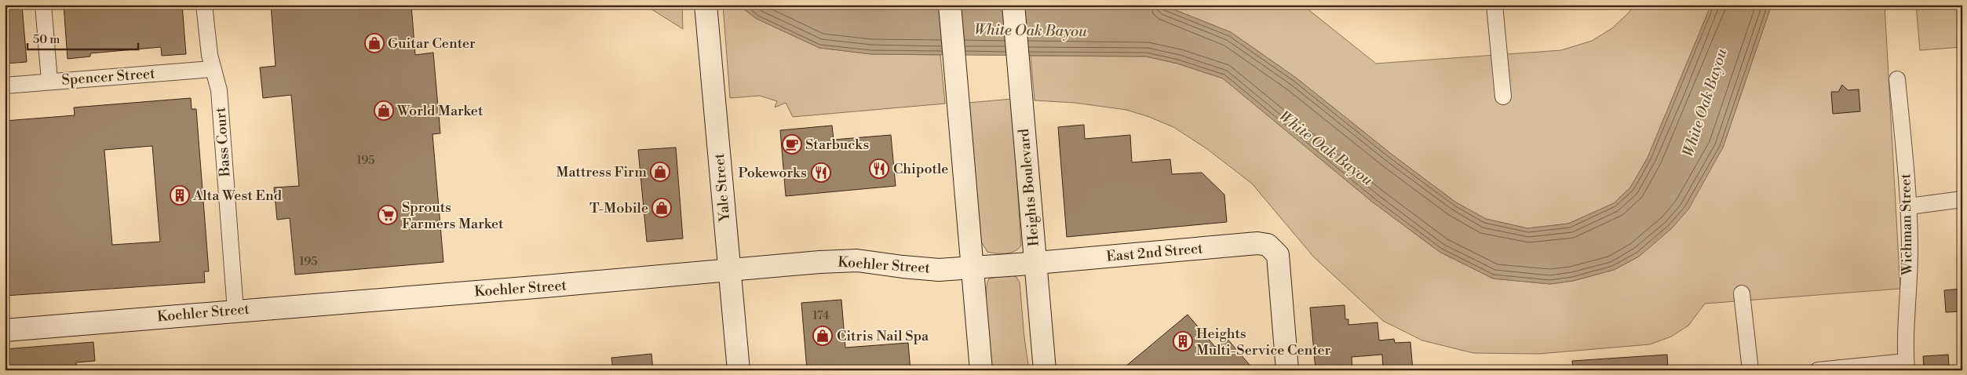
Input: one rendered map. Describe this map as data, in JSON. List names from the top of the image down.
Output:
{
  "streets": {
    "street": [
      "Spencer Street",
      "Bass Court",
      "Yale Street",
      "Heights Boulevard",
      "Wichman Street",
      "East 2nd Street",
      "Koehler Street"
    ]
  },
  "crossings": [
    ["Spencer Street", "Bass Court"],
    ["Bass Court", "Koehler Street"],
    ["Yale Street", "Koehler Street"],
    ["Heights Boulevard", "East 2nd Street"],
    ["Heights Boulevard", "Koehler Street"],
    ["East 2nd Street", "Koehler Street"]
  ],
  "water": ["White Oak Bayou"],
  "places": {
    "shop": [
      "Guitar Center",
      "World Market",
      "Mattress Firm",
      "T-Mobile",
      "Citris Nail Spa"
    ],
    "cafe": ["Starbucks"],
    "restaurant": ["Chipotle", "Pokeworks"],
    "building": ["Alta West End", "Heights Multi-Service Center"],
    "supermarket": ["Sprouts Farmers Market"]
  },
  "house_numbers": ["195", "195", "174"],
  "scale_bar": "50 m"
}
